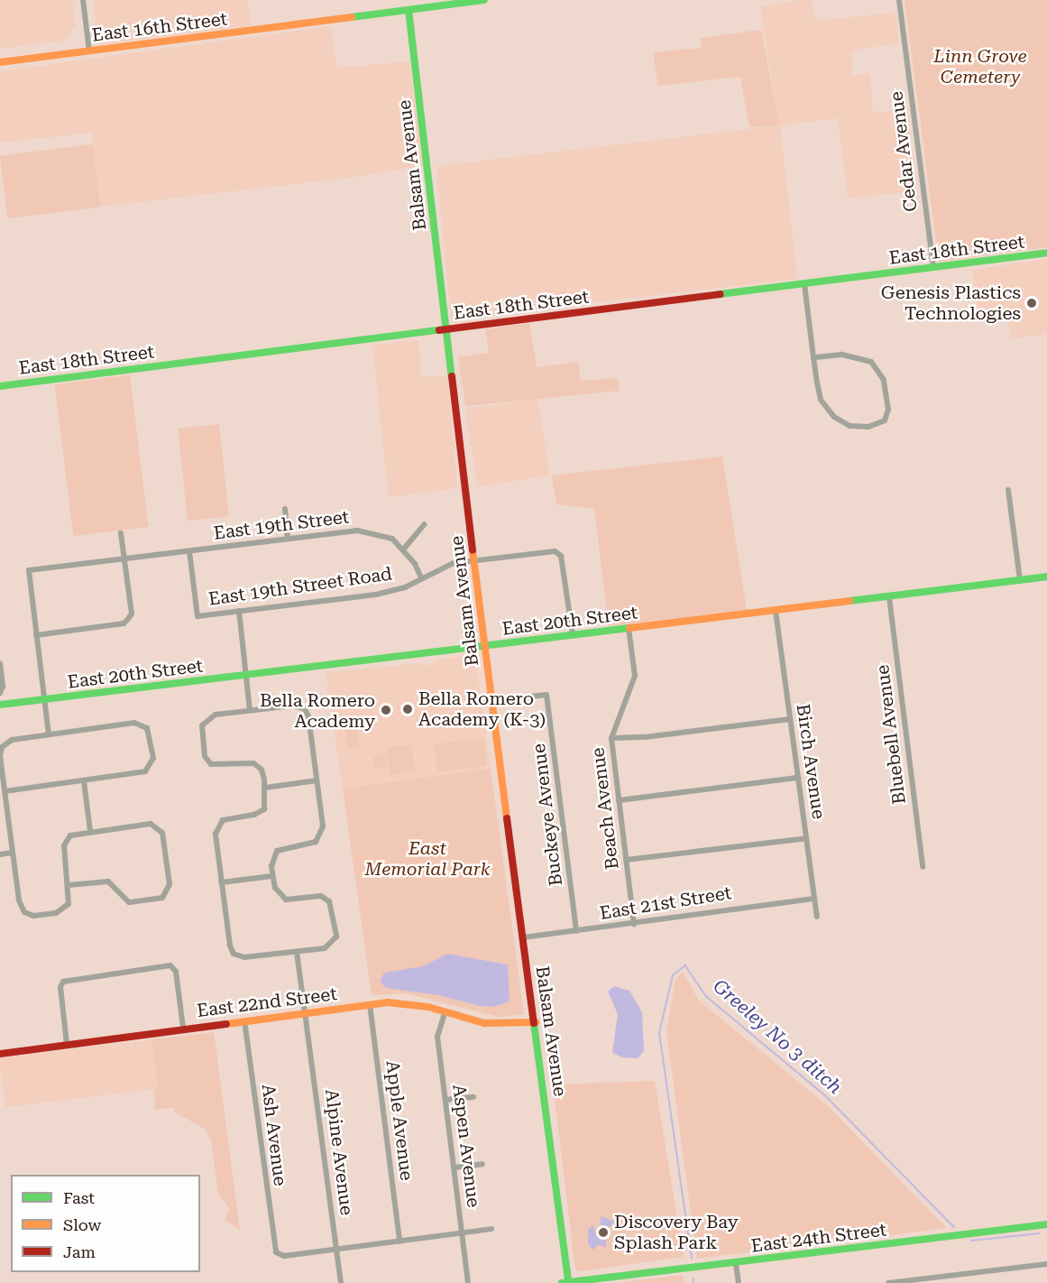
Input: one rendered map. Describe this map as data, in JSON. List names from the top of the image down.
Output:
{
  "streets": {
    "street": [
      "East 16th Street",
      "Cedar Avenue",
      "Balsam Avenue",
      "East 18th Street",
      "East 19th Street",
      "East 19th Street Road",
      "East 20th Street",
      "Bluebell Avenue",
      "Birch Avenue",
      "Beach Avenue",
      "Buckeye Avenue",
      "East 21st Street",
      "East 22nd Street",
      "Apple Avenue",
      "Ash Avenue",
      "Aspen Avenue",
      "Alpine Avenue",
      "East 24th Street"
    ]
  },
  "crossings": [
    ["East 16th Street", "Balsam Avenue"],
    ["Cedar Avenue", "East 18th Street"],
    ["Balsam Avenue", "East 18th Street"],
    ["Balsam Avenue", "East 19th Street Road"],
    ["Balsam Avenue", "East 20th Street"],
    ["Balsam Avenue", "Buckeye Avenue"],
    ["Balsam Avenue", "East 21st Street"],
    ["Balsam Avenue", "East 22nd Street"],
    ["Balsam Avenue", "East 24th Street"],
    ["East 19th Street", "East 19th Street Road"],
    ["East 20th Street", "Bluebell Avenue"],
    ["East 20th Street", "Birch Avenue"],
    ["East 20th Street", "Beach Avenue"],
    ["Birch Avenue", "East 21st Street"],
    ["Beach Avenue", "East 21st Street"],
    ["Buckeye Avenue", "East 21st Street"],
    ["East 22nd Street", "Apple Avenue"],
    ["East 22nd Street", "Ash Avenue"],
    ["East 22nd Street", "Aspen Avenue"],
    ["East 22nd Street", "Alpine Avenue"],
    ["Ash Avenue", "Alpine Avenue"]
  ],
  "water": ["Greeley No 3 ditch"],
  "parks": ["Linn Grove Cemetery", "East Memorial Park"],
  "places": [
    "Genesis Plastics Technologies",
    "Bella Romero Academy (K-3)",
    "Bella Romero Academy",
    "Discovery Bay Splash Park"
  ],
  "legend": ["Fast", "Slow", "Jam"]
}
